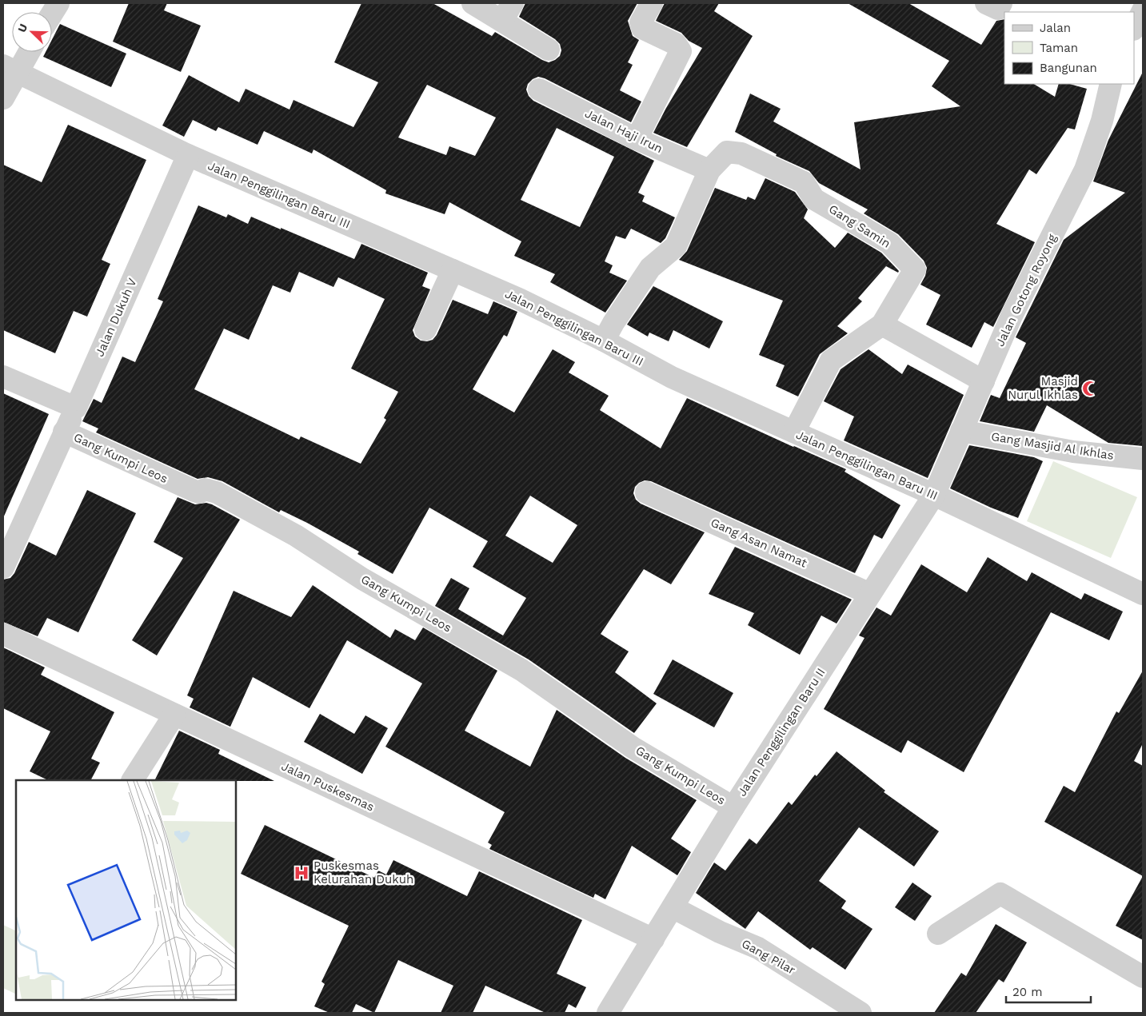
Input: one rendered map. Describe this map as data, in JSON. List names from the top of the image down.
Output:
{
  "streets": {
    "street": [
      "Jalan Haji Irun",
      "Jalan Penggilingan Baru III",
      "Gang Samin",
      "Jalan Gotong Royong",
      "Jalan Dukuh V",
      "Gang Masjid Al Ikhlas",
      "Gang Kumpi Leos",
      "Gang Asan Namat",
      "Jalan Penggilingan Baru II",
      "Jalan Puskesmas",
      "Gang Pilar"
    ]
  },
  "crossings": [
    ["Jalan Haji Irun", "Gang Samin"],
    ["Jalan Penggilingan Baru III", "Gang Samin"],
    ["Jalan Penggilingan Baru III", "Jalan Gotong Royong"],
    ["Jalan Penggilingan Baru III", "Jalan Dukuh V"],
    ["Jalan Penggilingan Baru III", "Jalan Penggilingan Baru II"],
    ["Jalan Gotong Royong", "Gang Masjid Al Ikhlas"],
    ["Jalan Gotong Royong", "Jalan Penggilingan Baru II"],
    ["Gang Kumpi Leos", "Jalan Penggilingan Baru II"],
    ["Gang Asan Namat", "Jalan Penggilingan Baru II"],
    ["Jalan Penggilingan Baru II", "Jalan Puskesmas"],
    ["Jalan Penggilingan Baru II", "Gang Pilar"]
  ],
  "places": {
    "mosque": ["Masjid Nurul Ikhlas"],
    "hospital": ["Puskesmas Kelurahan Dukuh"]
  },
  "legend": ["Jalan", "Taman", "Bangunan"],
  "scale_bar": "20 m",
  "north": "top left"
}
